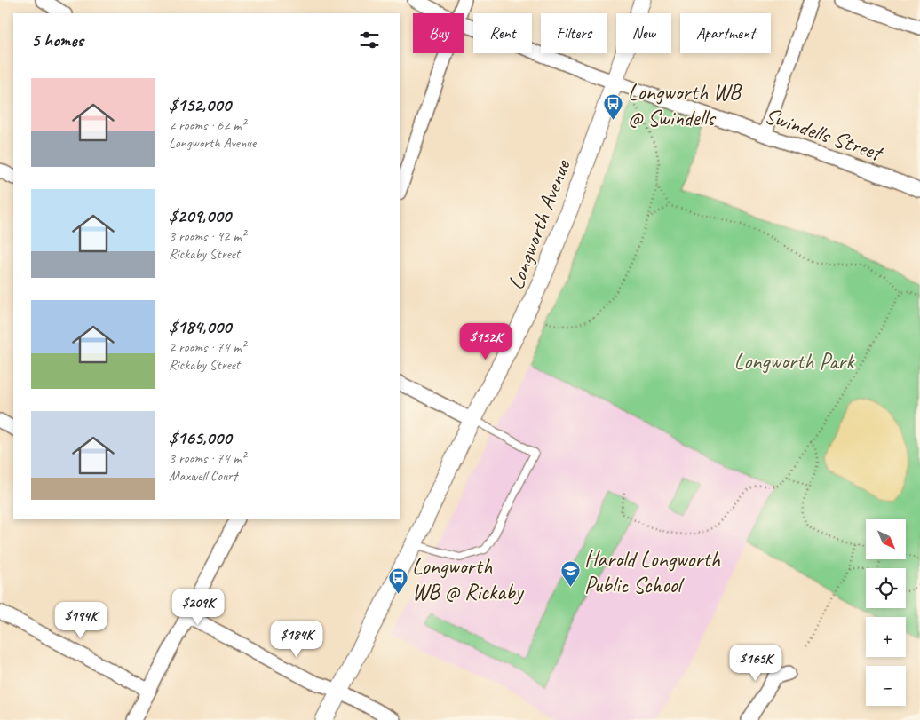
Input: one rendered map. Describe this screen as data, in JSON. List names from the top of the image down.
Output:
{
  "streets": {
    "street": ["Swindells Street", "Longworth Avenue"]
  },
  "crossings": [
    ["Swindells Street", "Longworth Avenue"]
  ],
  "parks": ["Longworth Park"],
  "places": {
    "bus stop": ["Longworth WB @ Swindells", "Longworth WB @ Rickaby"],
    "school or university": ["Harold Longworth Public School"]
  },
  "north": "bottom right",
  "page": {
    "chip": [
      "Buy",
      "Rent",
      "Filters",
      "New",
      "Apartment"
    ],
    "heading": "5 homes",
    "list": [
      {
        "name": "$152,000",
        "note": "2 rooms · 62 m² · Longworth Avenue"
      },
      {
        "name": "$209,000",
        "note": "3 rooms · 92 m² · Rickaby Street"
      },
      {
        "name": "$184,000",
        "note": "2 rooms · 74 m² · Rickaby Street"
      },
      {
        "name": "$165,000",
        "note": "3 rooms · 74 m² · Maxwell Court"
      }
    ],
    "price": [
      "$152K",
      "$209K",
      "$194K",
      "$184K",
      "$165K"
    ],
    "map_buttons": ["+", "−"]
  }
}
